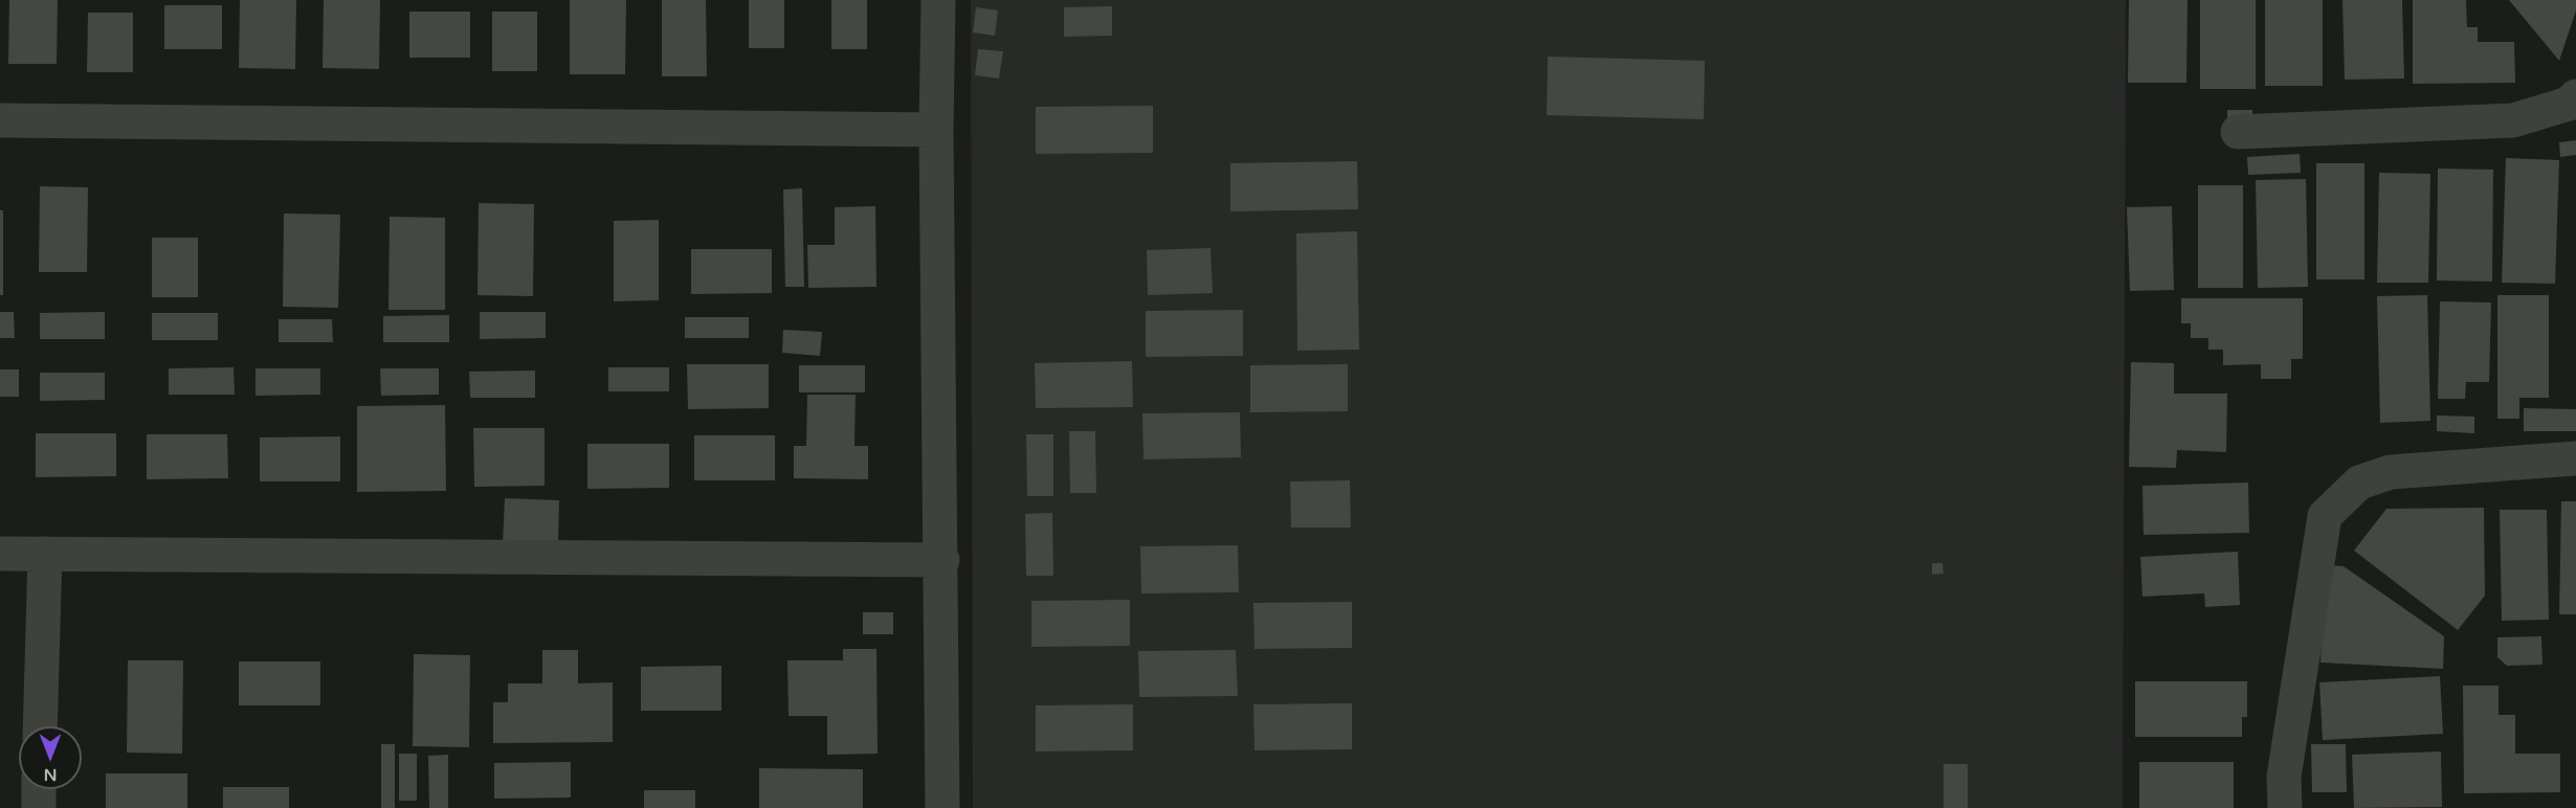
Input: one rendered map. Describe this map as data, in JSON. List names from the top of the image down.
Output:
{
  "north": "bottom"
}
